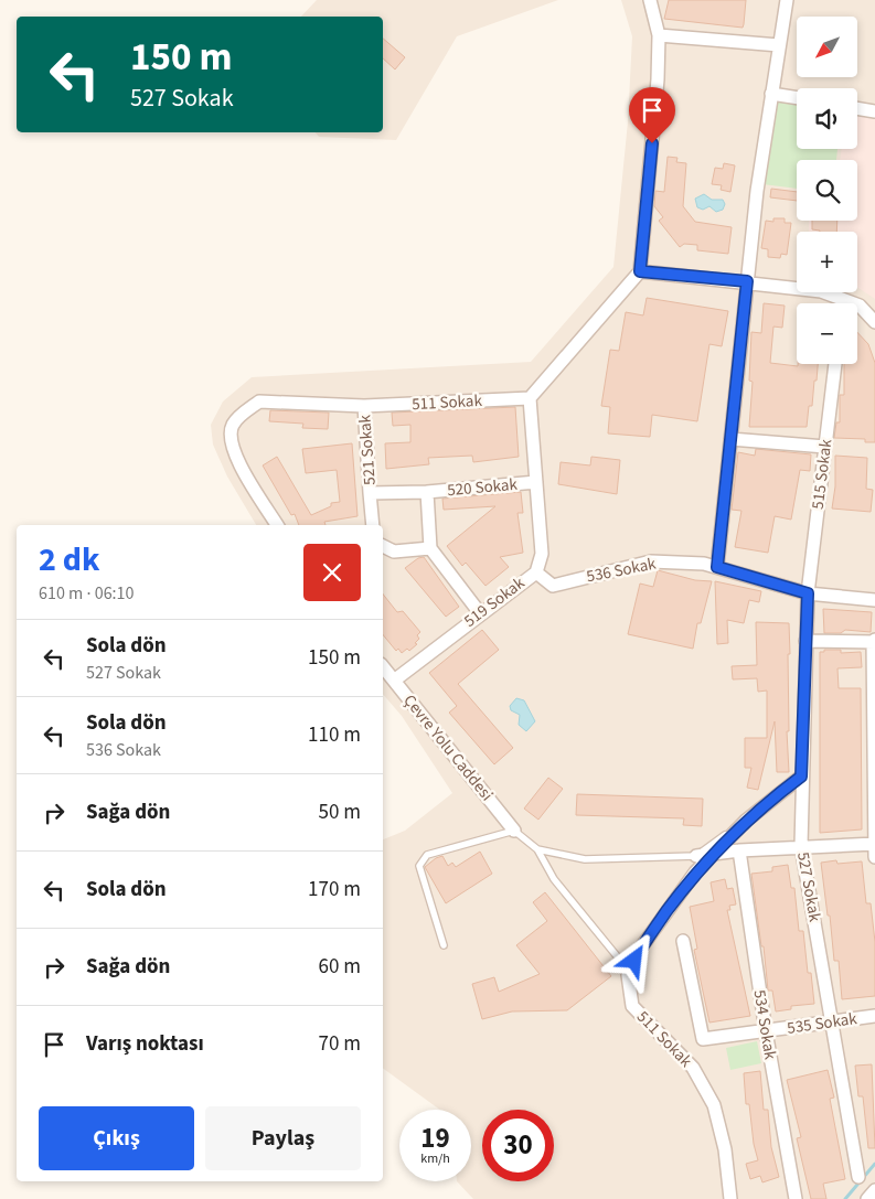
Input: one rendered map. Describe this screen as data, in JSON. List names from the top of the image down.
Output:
{
  "streets": {
    "street": [
      "511 Sokak",
      "521 Sokak",
      "515 Sokak",
      "520 Sokak",
      "536 Sokak",
      "519 Sokak",
      "Çevre Yolu Caddesi",
      "527 Sokak",
      "535 Sokak",
      "534 Sokak"
    ]
  },
  "crossings": [
    ["511 Sokak", "521 Sokak"],
    ["511 Sokak", "519 Sokak"],
    ["511 Sokak", "527 Sokak"],
    ["521 Sokak", "520 Sokak"],
    ["515 Sokak", "536 Sokak"],
    ["515 Sokak", "527 Sokak"],
    ["520 Sokak", "519 Sokak"],
    ["536 Sokak", "519 Sokak"],
    ["536 Sokak", "527 Sokak"],
    ["519 Sokak", "Çevre Yolu Caddesi"],
    ["527 Sokak", "535 Sokak"],
    ["535 Sokak", "534 Sokak"]
  ],
  "north": "bottom left",
  "page": {
    "map_buttons": ["+", "−"],
    "turn": ["150 m", "527 Sokak"],
    "heading": ["2 dk", "610 m · 06:10"],
    "list": [
      {
        "name": "Sola dön",
        "note": "527 Sokak",
        "value": "150 m"
      },
      {
        "name": "Sola dön",
        "note": "536 Sokak",
        "value": "110 m"
      },
      {
        "name": "Sağa dön",
        "value": "50 m"
      },
      {
        "name": "Sola dön",
        "value": "170 m"
      },
      {
        "name": "Sağa dön",
        "value": "60 m"
      },
      {
        "name": "Varış noktası",
        "value": "70 m"
      }
    ],
    "buttons": ["Çıkış", "Paylaş"],
    "speed": "19 km/h",
    "limit": "30"
  }
}
